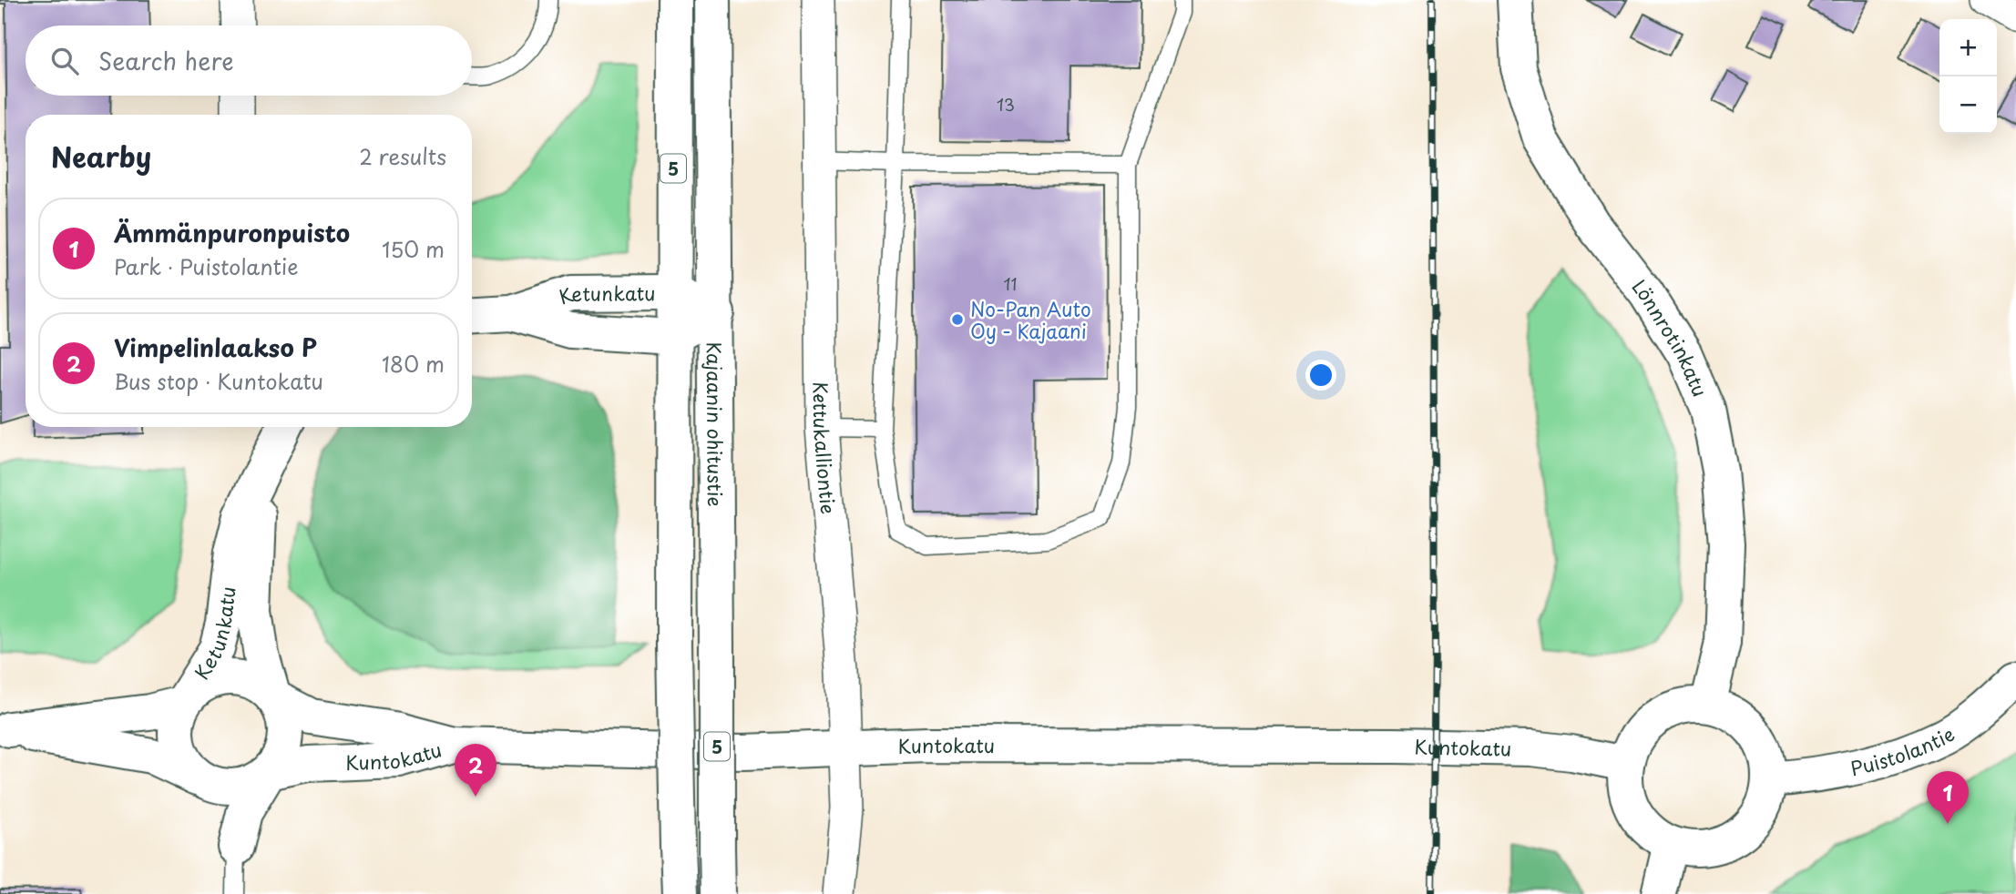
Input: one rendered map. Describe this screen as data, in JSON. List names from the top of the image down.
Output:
{
  "streets": {
    "main road": [
      "5",
      "Ketunkatu",
      "Lönnrotinkatu",
      "Kajaanin ohitustie",
      "Kuntokatu",
      "Puistolantie"
    ],
    "street": ["Kettukalliontie"]
  },
  "crossings": [
    ["5", "Ketunkatu"],
    ["Ketunkatu", "Kajaanin ohitustie"],
    ["Ketunkatu", "Kuntokatu"],
    ["Lönnrotinkatu", "Kuntokatu"],
    ["Lönnrotinkatu", "Puistolantie"],
    ["Kettukalliontie", "Kuntokatu"],
    ["Kuntokatu", "Puistolantie"]
  ],
  "places": ["No-Pan Auto Oy - Kajaani"],
  "house_numbers": ["13", "11"],
  "page": {
    "map_buttons": ["+", "−"],
    "search": "Search here",
    "heading": ["Nearby", "2 results"],
    "list": [
      {
        "mark": "1",
        "name": "Ämmänpuronpuisto",
        "note": "Park · Puistolantie",
        "value": "150 m"
      },
      {
        "mark": "2",
        "name": "Vimpelinlaakso P",
        "note": "Bus stop · Kuntokatu",
        "value": "180 m"
      }
    ],
    "pins": ["2", "1"]
  }
}
